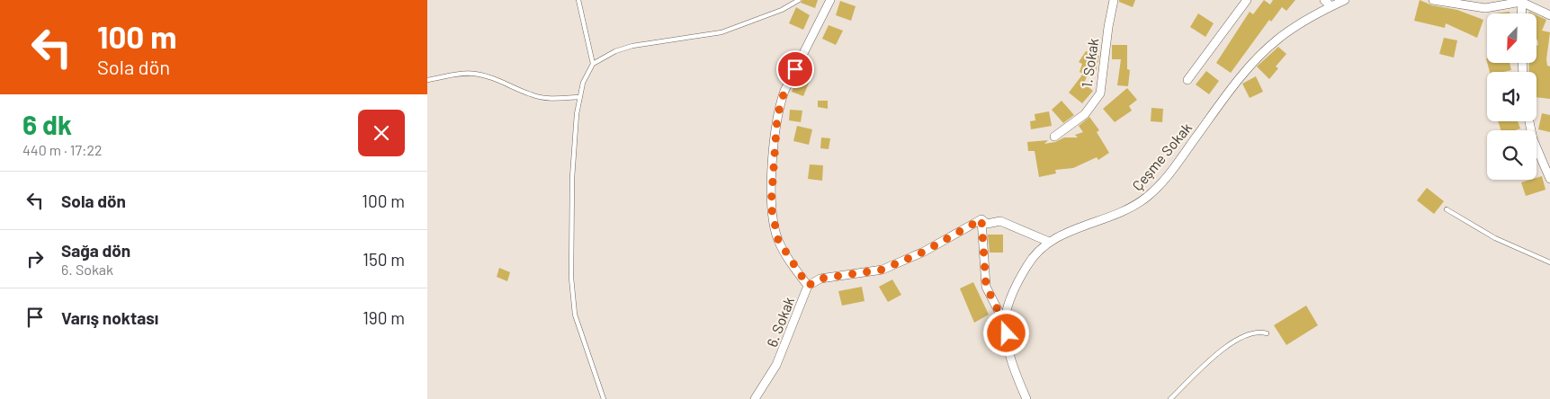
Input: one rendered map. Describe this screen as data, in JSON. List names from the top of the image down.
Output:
{
  "streets": {
    "street": ["1. Sokak", "Çeşme Sokak", "6. Sokak"]
  },
  "north": "bottom left",
  "page": {
    "turn": ["100 m", "Sola dön"],
    "heading": ["6 dk", "440 m · 17:22"],
    "list": [
      {
        "name": "Sola dön",
        "value": "100 m"
      },
      {
        "name": "Sağa dön",
        "note": "6. Sokak",
        "value": "150 m"
      },
      {
        "name": "Varış noktası",
        "value": "190 m"
      }
    ]
  }
}
